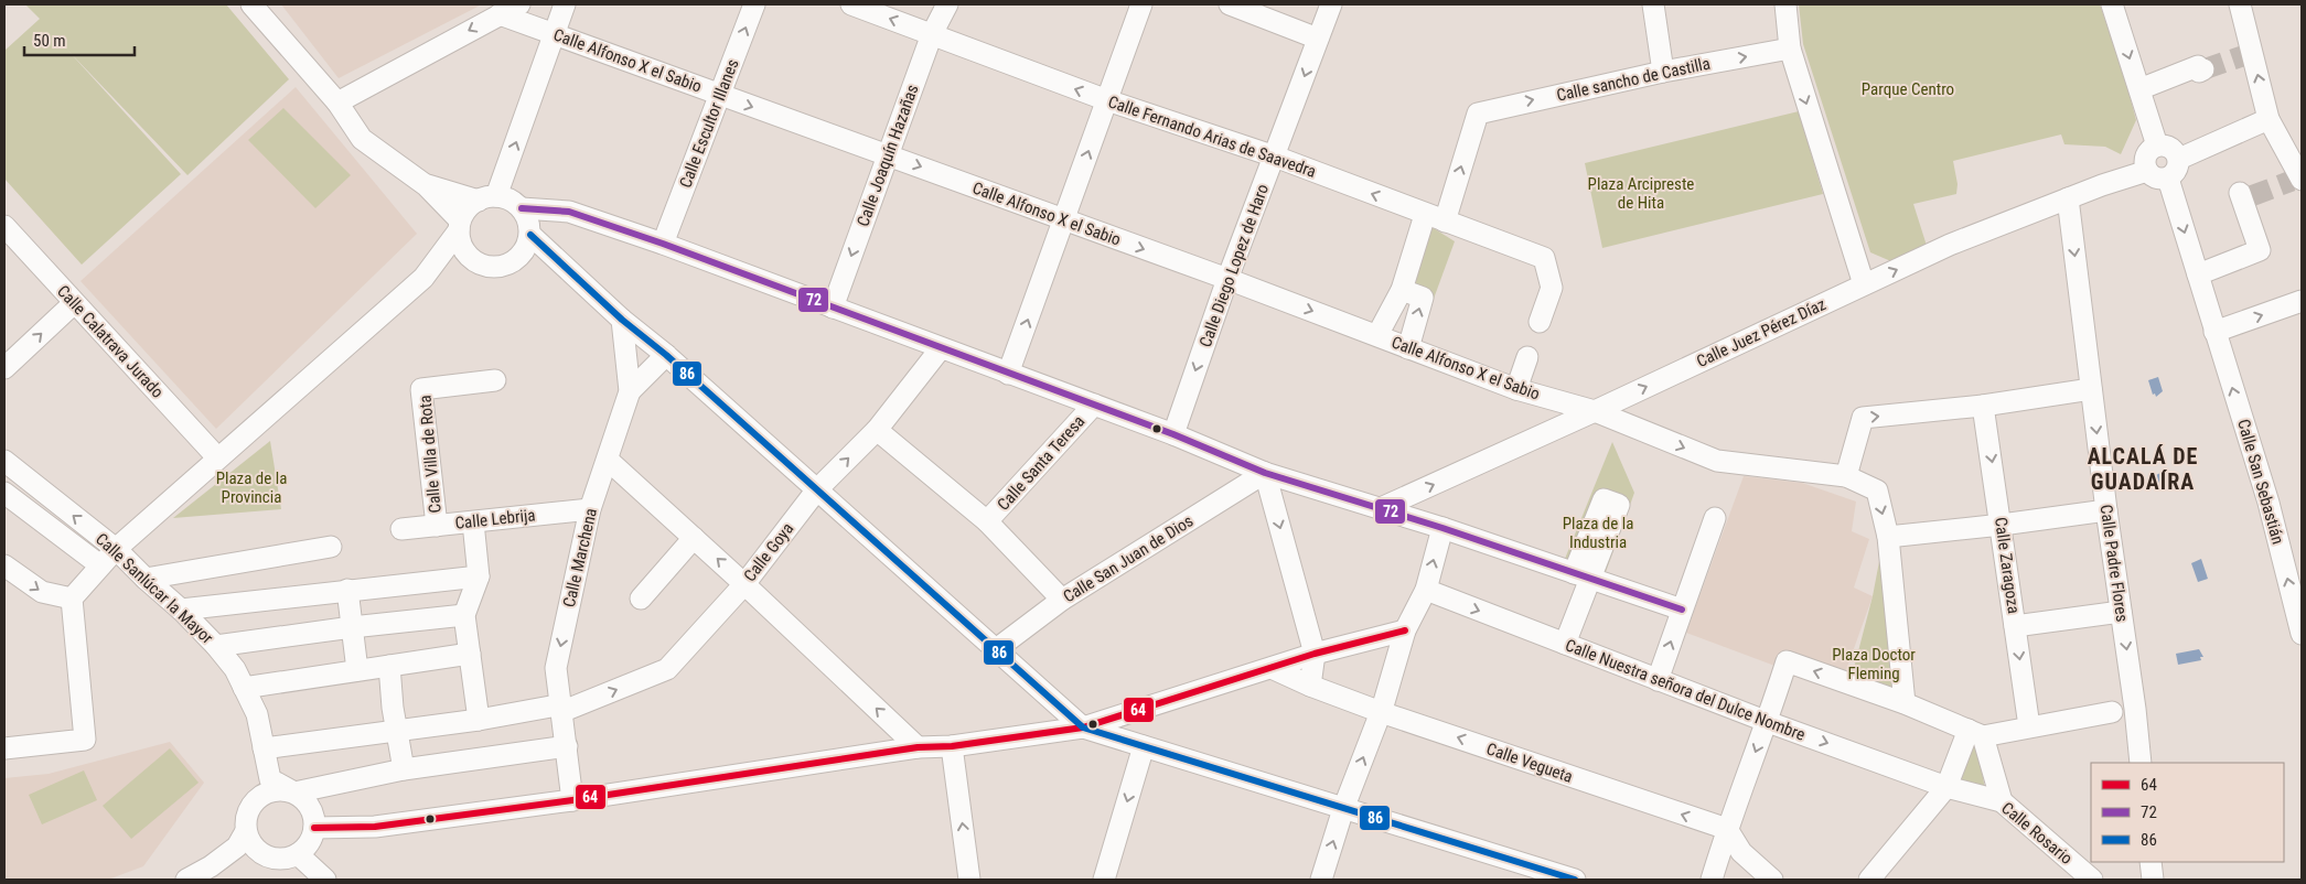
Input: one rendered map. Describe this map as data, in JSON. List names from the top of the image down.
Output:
{
  "streets": {
    "street": [
      "Calle Alfonso X el Sabio",
      "Calle sancho de Castilla",
      "Calle Escultor Illanes",
      "Calle Fernando Arias de Saavedra",
      "Calle Joaquín Hazañas",
      "Calle Diego Lopez de Haro",
      "Calle Juez Pérez Díaz",
      "Calle Calatrava Jurado",
      "Calle Villa de Rota",
      "Calle Santa Teresa",
      "Calle San Sebastián",
      "Calle Lebrija",
      "Calle Goya",
      "Calle Marchena",
      "Calle San Juan de Dios",
      "Calle Padre Flores",
      "Calle Zaragoza",
      "Calle Sanlúcar la Mayor",
      "Calle Nuestra señora del Dulce Nombre",
      "Calle Vegueta",
      "Calle Rosario"
    ]
  },
  "crossings": [
    ["Calle Alfonso X el Sabio", "Calle Escultor Illanes"],
    ["Calle Alfonso X el Sabio", "Calle Joaquín Hazañas"],
    ["Calle Alfonso X el Sabio", "Calle Diego Lopez de Haro"],
    ["Calle Alfonso X el Sabio", "Calle Juez Pérez Díaz"],
    ["Calle sancho de Castilla", "Calle Fernando Arias de Saavedra"],
    ["Calle Fernando Arias de Saavedra", "Calle Joaquín Hazañas"],
    ["Calle Fernando Arias de Saavedra", "Calle Diego Lopez de Haro"],
    ["Calle Juez Pérez Díaz", "Calle San Sebastián"],
    ["Calle Juez Pérez Díaz", "Calle Padre Flores"],
    ["Calle Villa de Rota", "Calle Lebrija"],
    ["Calle Lebrija", "Calle Marchena"],
    ["Calle Goya", "Calle Marchena"],
    ["Calle Goya", "Calle Sanlúcar la Mayor"],
    ["Calle Nuestra señora del Dulce Nombre", "Calle Rosario"]
  ],
  "one_way": [
    "Calle sancho de Castilla",
    "Calle Escultor Illanes",
    "Calle Fernando Arias de Saavedra",
    "Calle Joaquín Hazañas",
    "Calle Juez Pérez Díaz",
    "Calle Goya",
    "Calle Padre Flores"
  ],
  "districts": ["ALCALÁ DE GUADAÍRA"],
  "parks": [
    "Parque Centro",
    "Plaza Arcipreste de Hita",
    "Plaza de la Provincia",
    "Plaza de la Industria",
    "Plaza Doctor Fleming"
  ],
  "lines": ["transit line 72", "transit line 86", "transit line 64"],
  "legend": ["64", "72", "86"],
  "scale_bar": "50 m"
}
